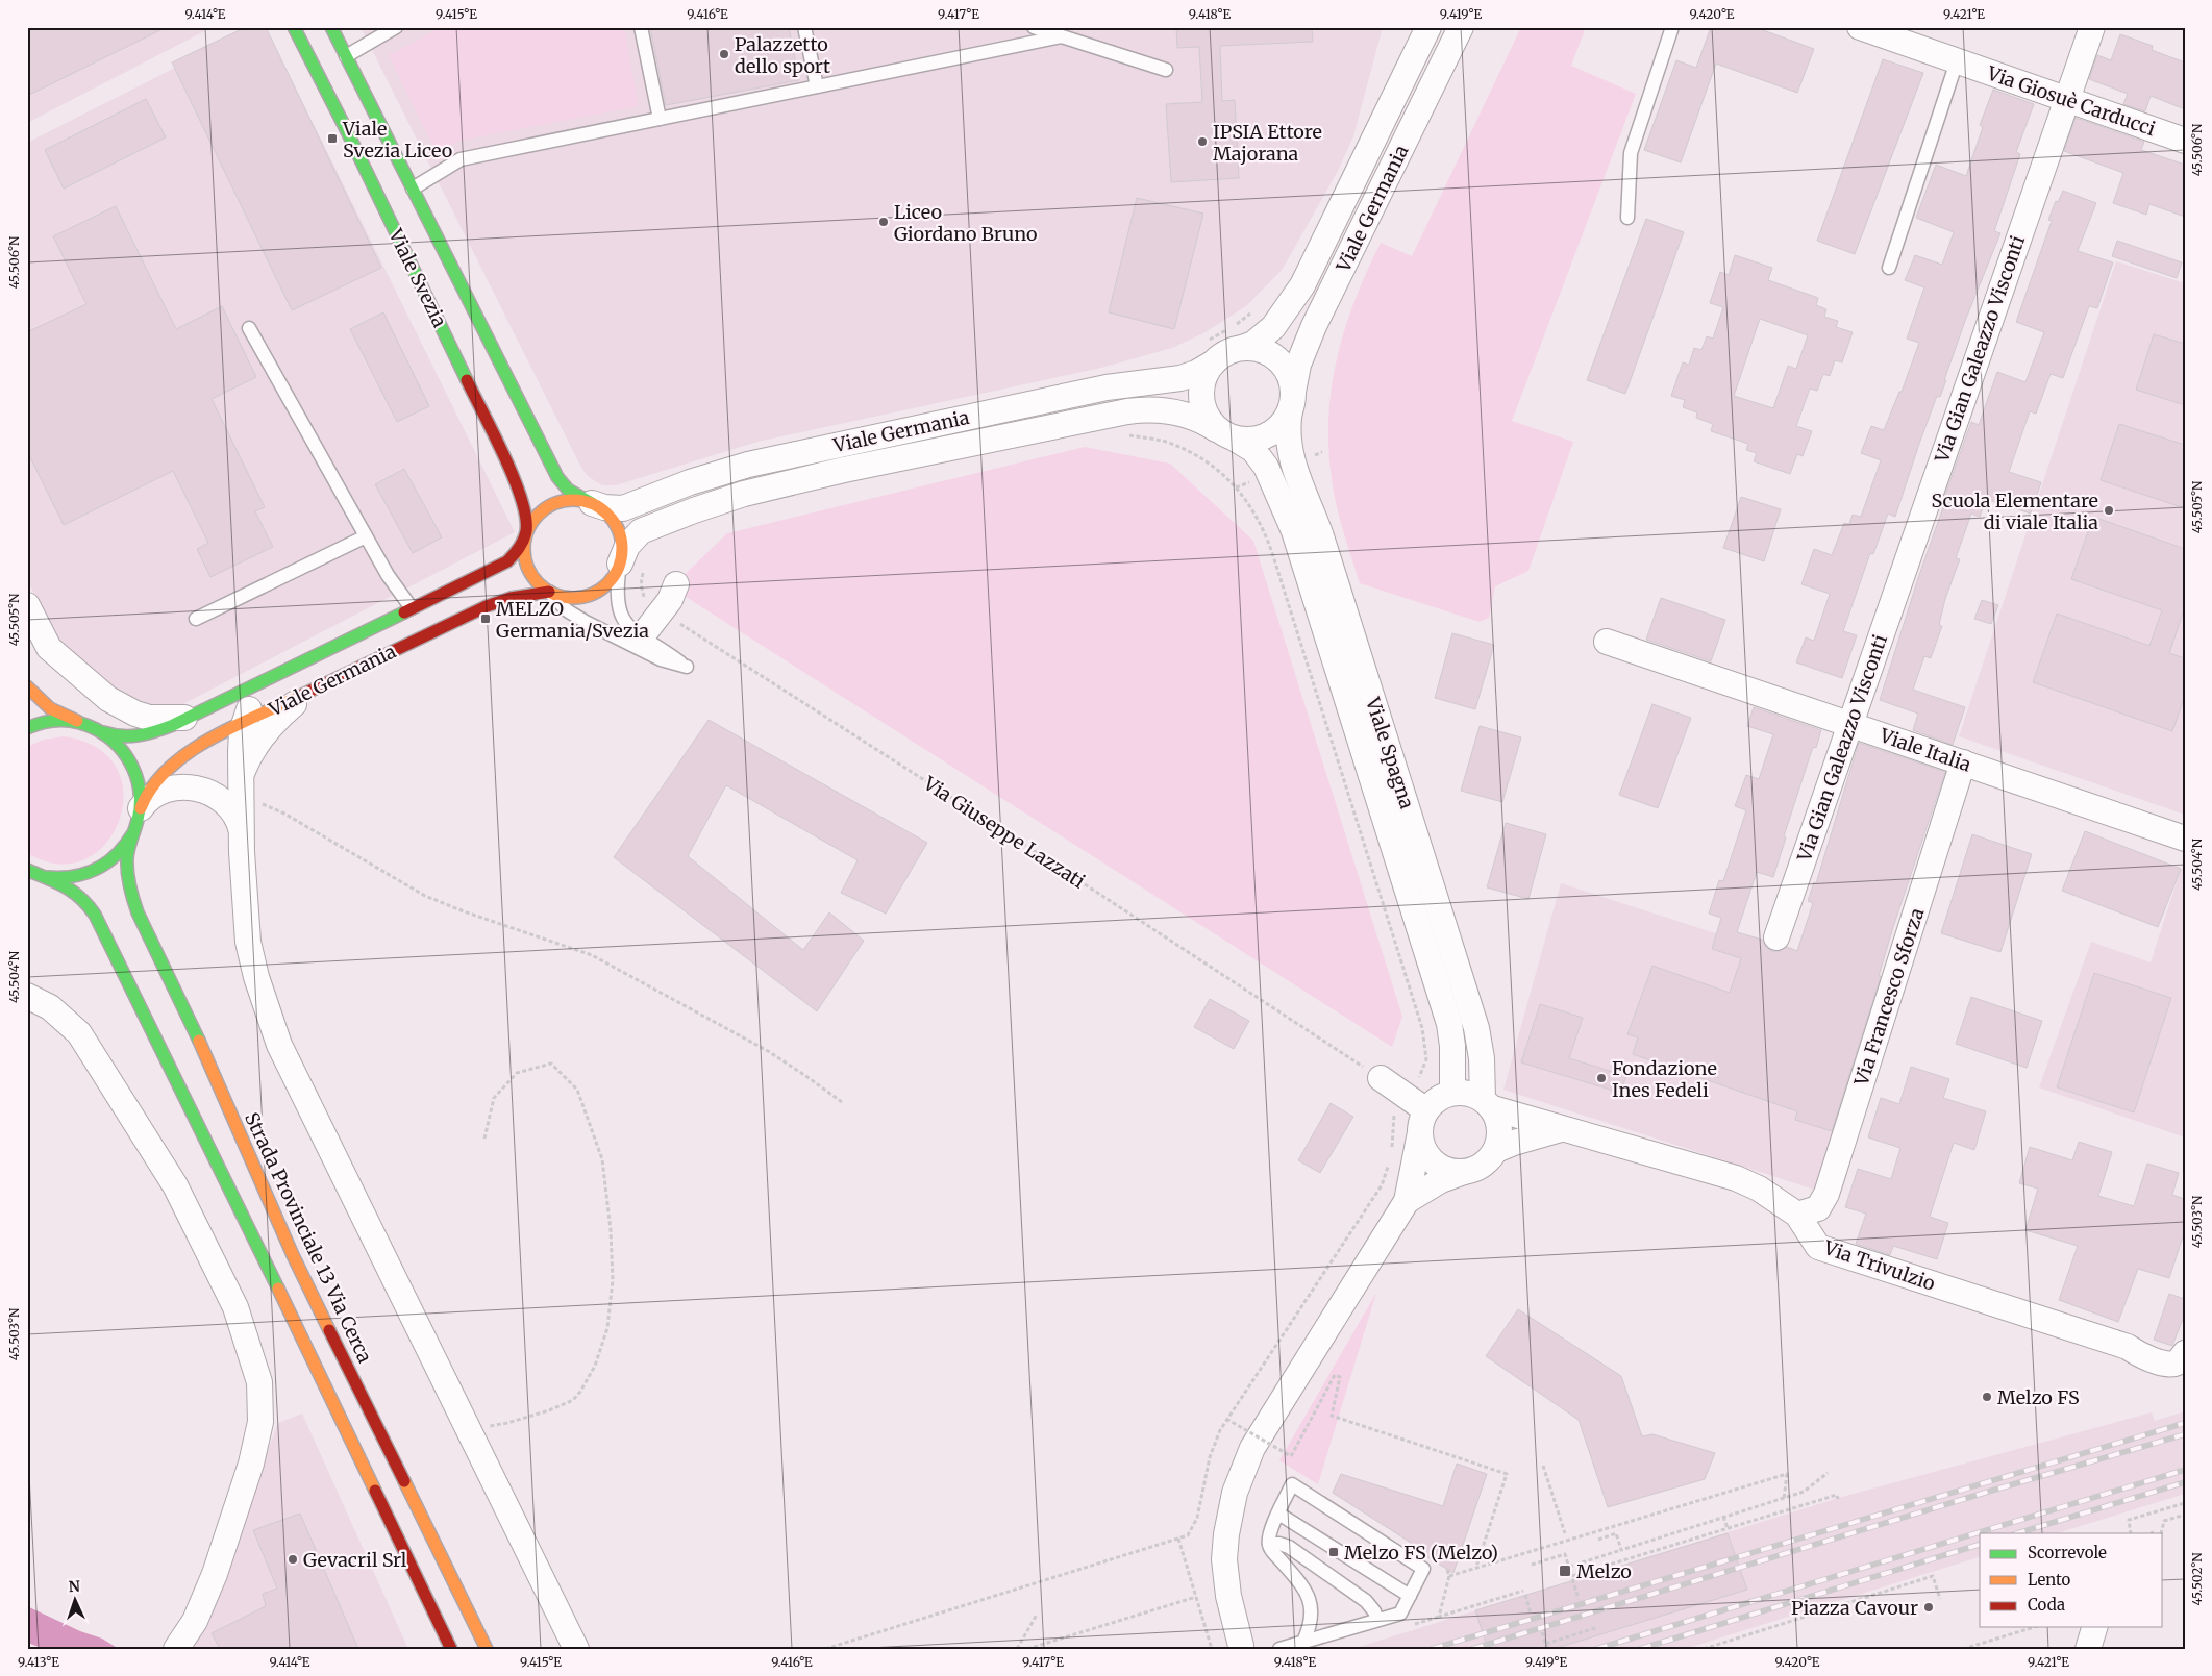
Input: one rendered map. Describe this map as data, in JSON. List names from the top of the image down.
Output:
{
  "streets": {
    "street": [
      "Via Giosuè Carducci",
      "Viale Germania",
      "Viale Svezia",
      "Via Gian Galeazzo Visconti",
      "Viale Italia",
      "Viale Spagna",
      "Via Francesco Sforza",
      "Strada Provinciale 13 Via Cerca",
      "Via Trivulzio"
    ],
    "path": ["Via Giuseppe Lazzati"]
  },
  "crossings": [
    ["Via Giosuè Carducci", "Via Gian Galeazzo Visconti"],
    ["Viale Germania", "Viale Svezia"],
    ["Viale Germania", "Viale Spagna"],
    ["Viale Germania", "Strada Provinciale 13 Via Cerca"],
    ["Via Gian Galeazzo Visconti", "Viale Italia"],
    ["Viale Italia", "Via Francesco Sforza"],
    ["Viale Spagna", "Via Trivulzio"],
    ["Via Francesco Sforza", "Via Trivulzio"]
  ],
  "places": {
    "other": [
      "Palazzetto dello sport",
      "IPSIA Ettore Majorana",
      "Liceo Giordano Bruno",
      "Scuola Elementare di viale Italia",
      "Fondazione Ines Fedeli",
      "Melzo FS",
      "Gevacril Srl",
      "Piazza Cavour"
    ],
    "transit": [
      "Viale Svezia Liceo",
      "MELZO Germania/Svezia",
      "Melzo FS (Melzo)",
      "Melzo"
    ]
  },
  "legend": ["Scorrevole", "Lento", "Coda"],
  "north": "top",
  "coordinates": [
    "9.414°E",
    "9.415°E",
    "9.416°E",
    "9.417°E",
    "9.418°E",
    "9.419°E",
    "9.420°E",
    "9.421°E",
    "45.506°N",
    "45.505°N",
    "45.504°N",
    "45.503°N",
    "45.502°N",
    "9.413°E"
  ]
}
